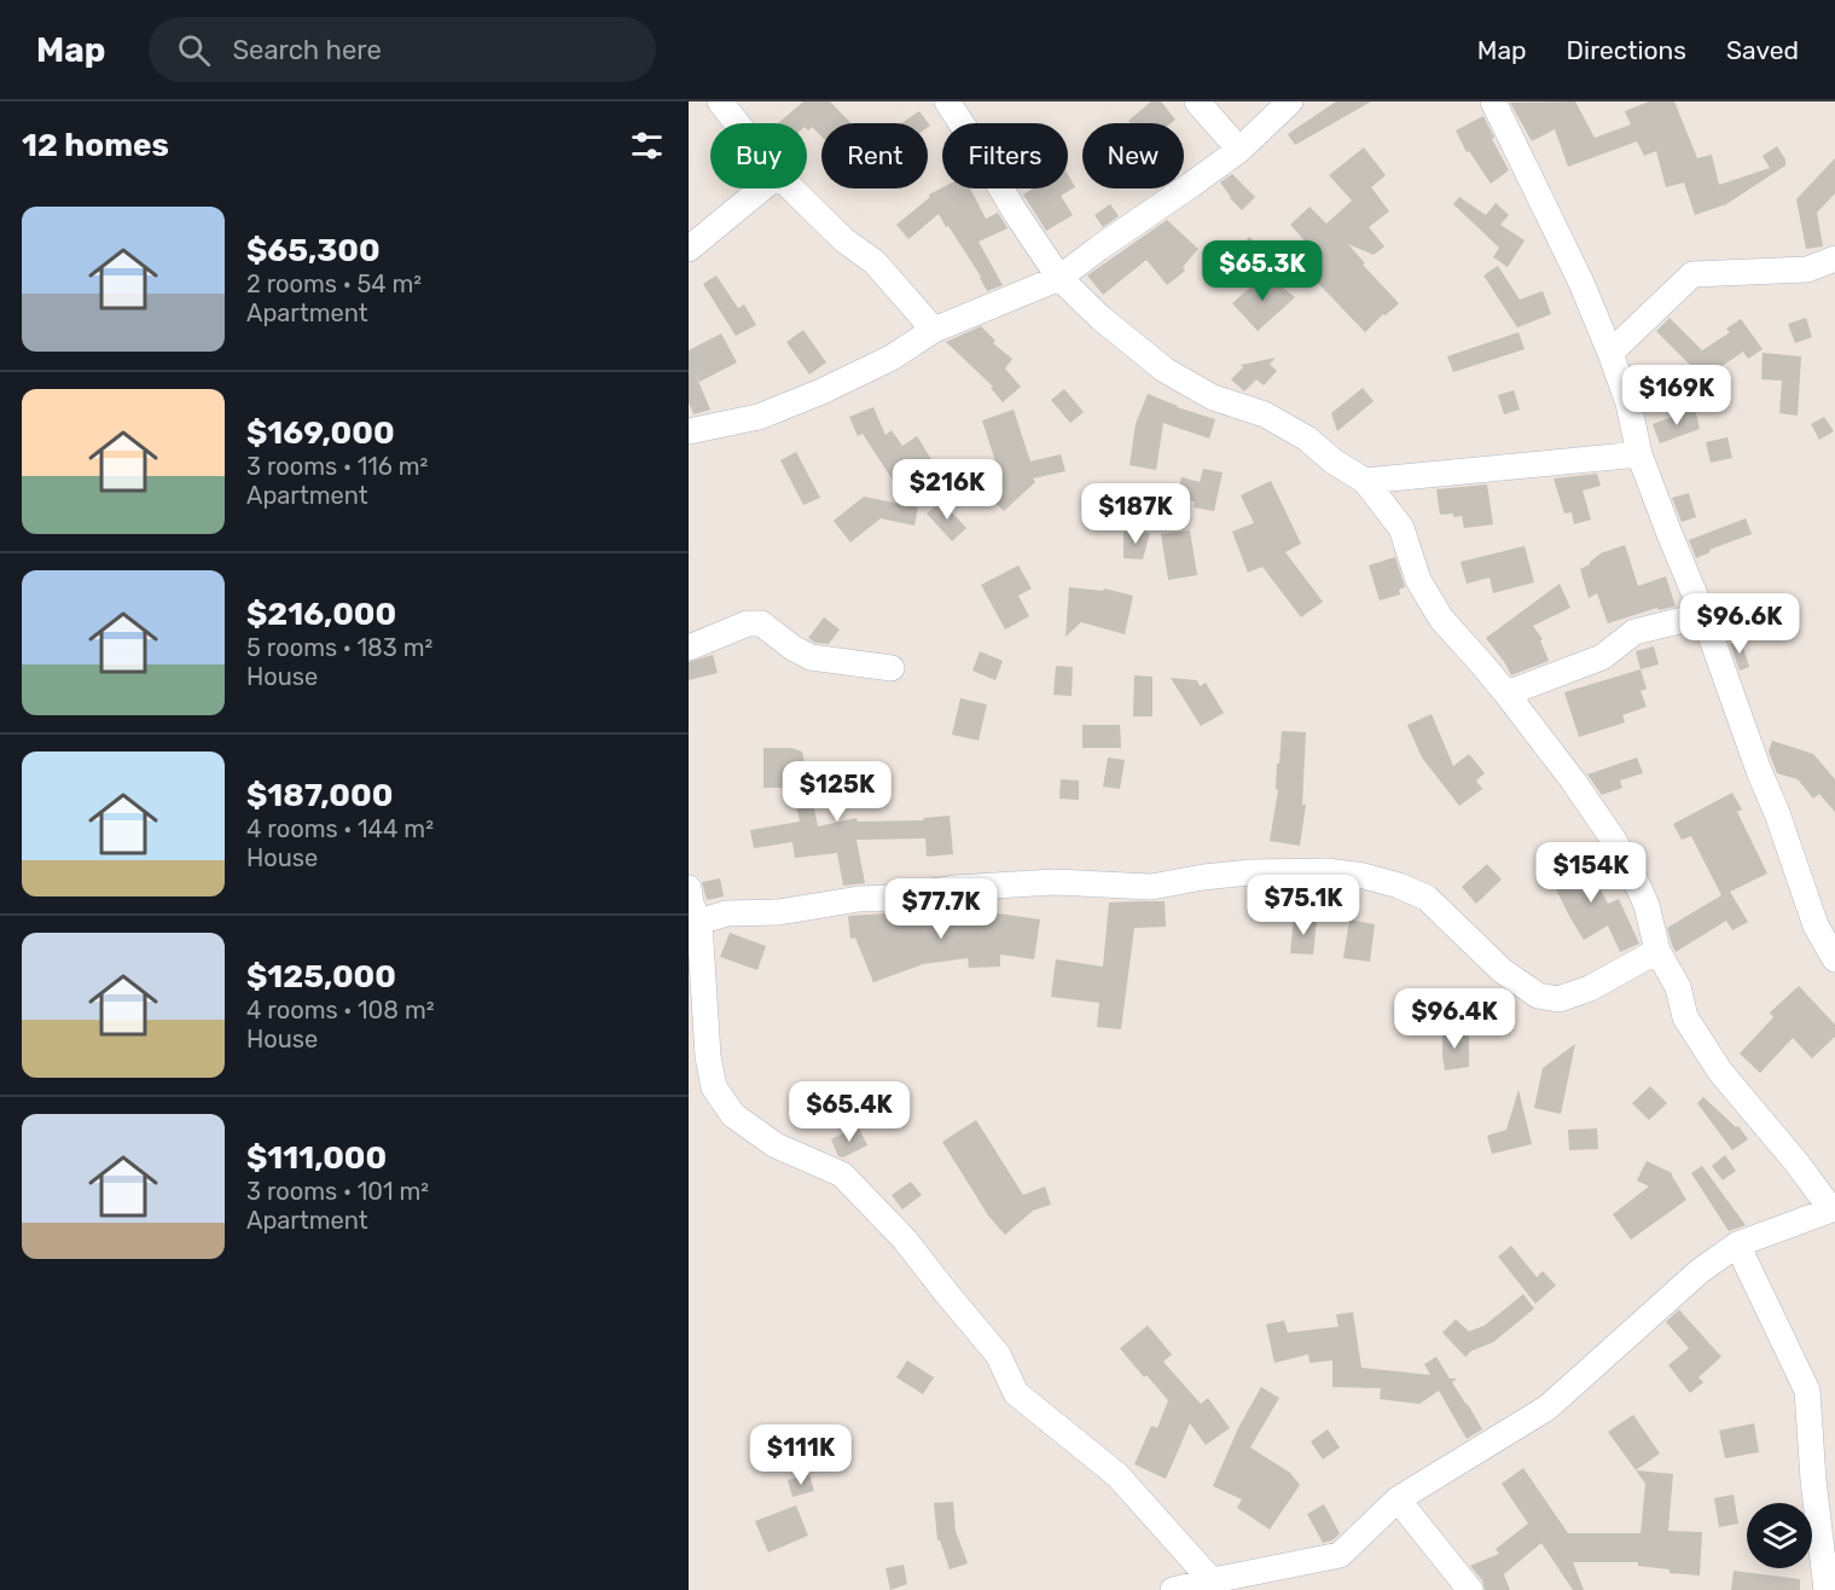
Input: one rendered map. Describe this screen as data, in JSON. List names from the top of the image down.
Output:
{
  "page": {
    "header": "Map",
    "search": "Search here",
    "nav": ["Map", "Directions", "Saved"],
    "heading": "12 homes",
    "chip": [
      "Buy",
      "Rent",
      "Filters",
      "New"
    ],
    "list": [
      {
        "name": "$65,300",
        "note": "2 rooms · 54 m² · Apartment"
      },
      {
        "name": "$169,000",
        "note": "3 rooms · 116 m² · Apartment"
      },
      {
        "name": "$216,000",
        "note": "5 rooms · 183 m² · House"
      },
      {
        "name": "$187,000",
        "note": "4 rooms · 144 m² · House"
      },
      {
        "name": "$125,000",
        "note": "4 rooms · 108 m² · House"
      },
      {
        "name": "$111,000",
        "note": "3 rooms · 101 m² · Apartment"
      }
    ],
    "price": [
      "$65.3K",
      "$169K",
      "$216K",
      "$187K",
      "$96.6K",
      "$125K",
      "$154K",
      "$75.1K",
      "$77.7K",
      "$96.4K",
      "$65.4K",
      "$111K"
    ]
  }
}
